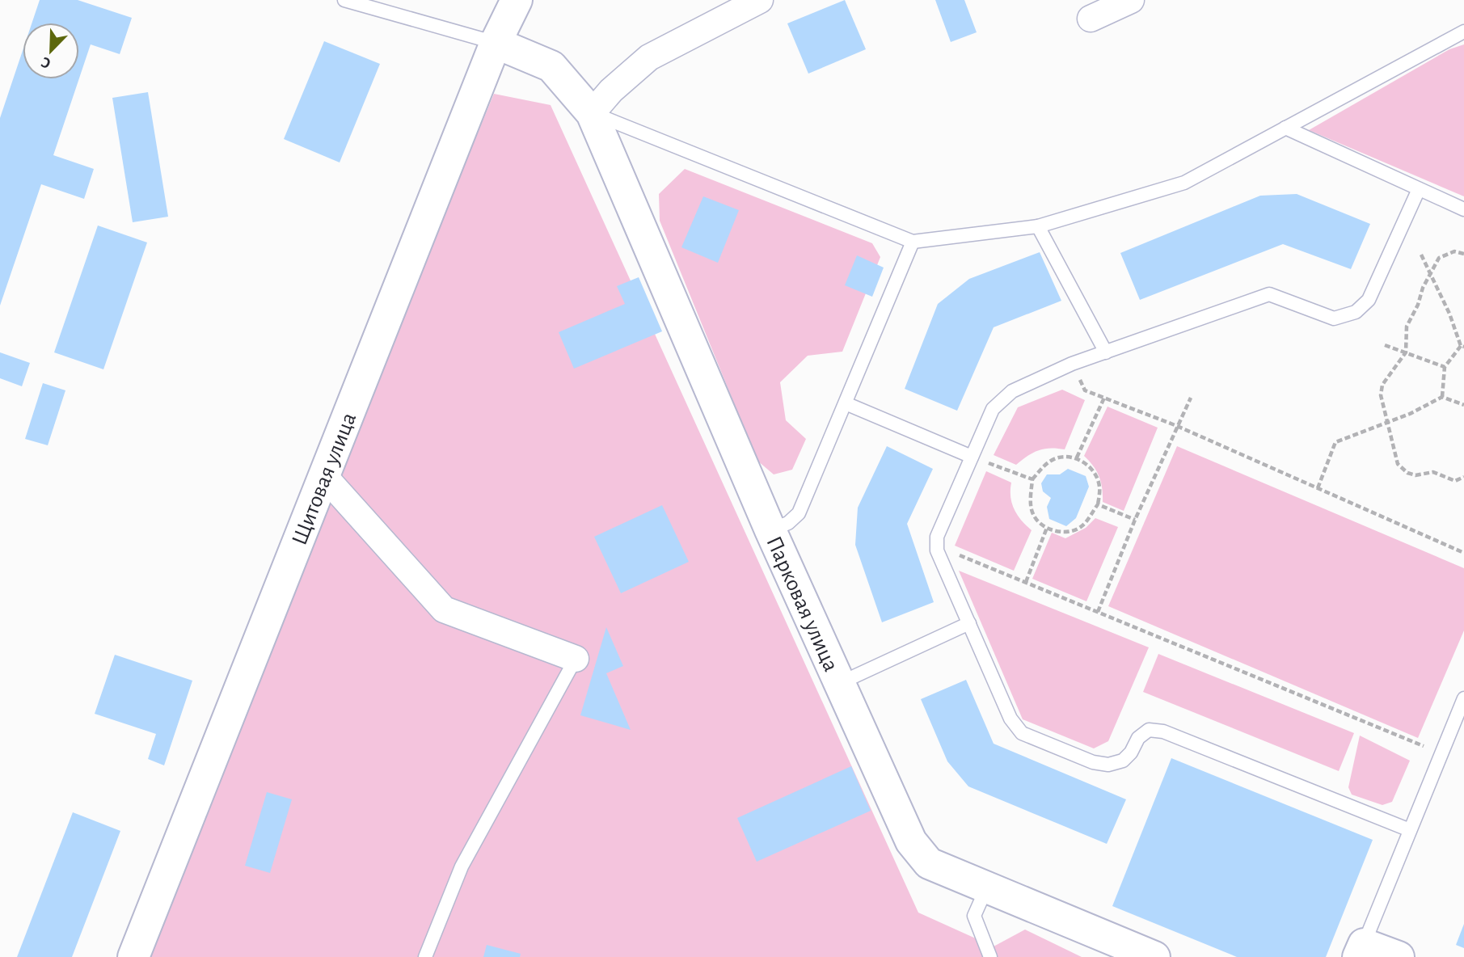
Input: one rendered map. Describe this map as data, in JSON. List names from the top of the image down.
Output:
{
  "streets": {
    "street": ["Щитовая улица", "Парковая улица"]
  },
  "crossings": [
    ["Щитовая улица", "Парковая улица"]
  ],
  "north": "bottom left"
}
